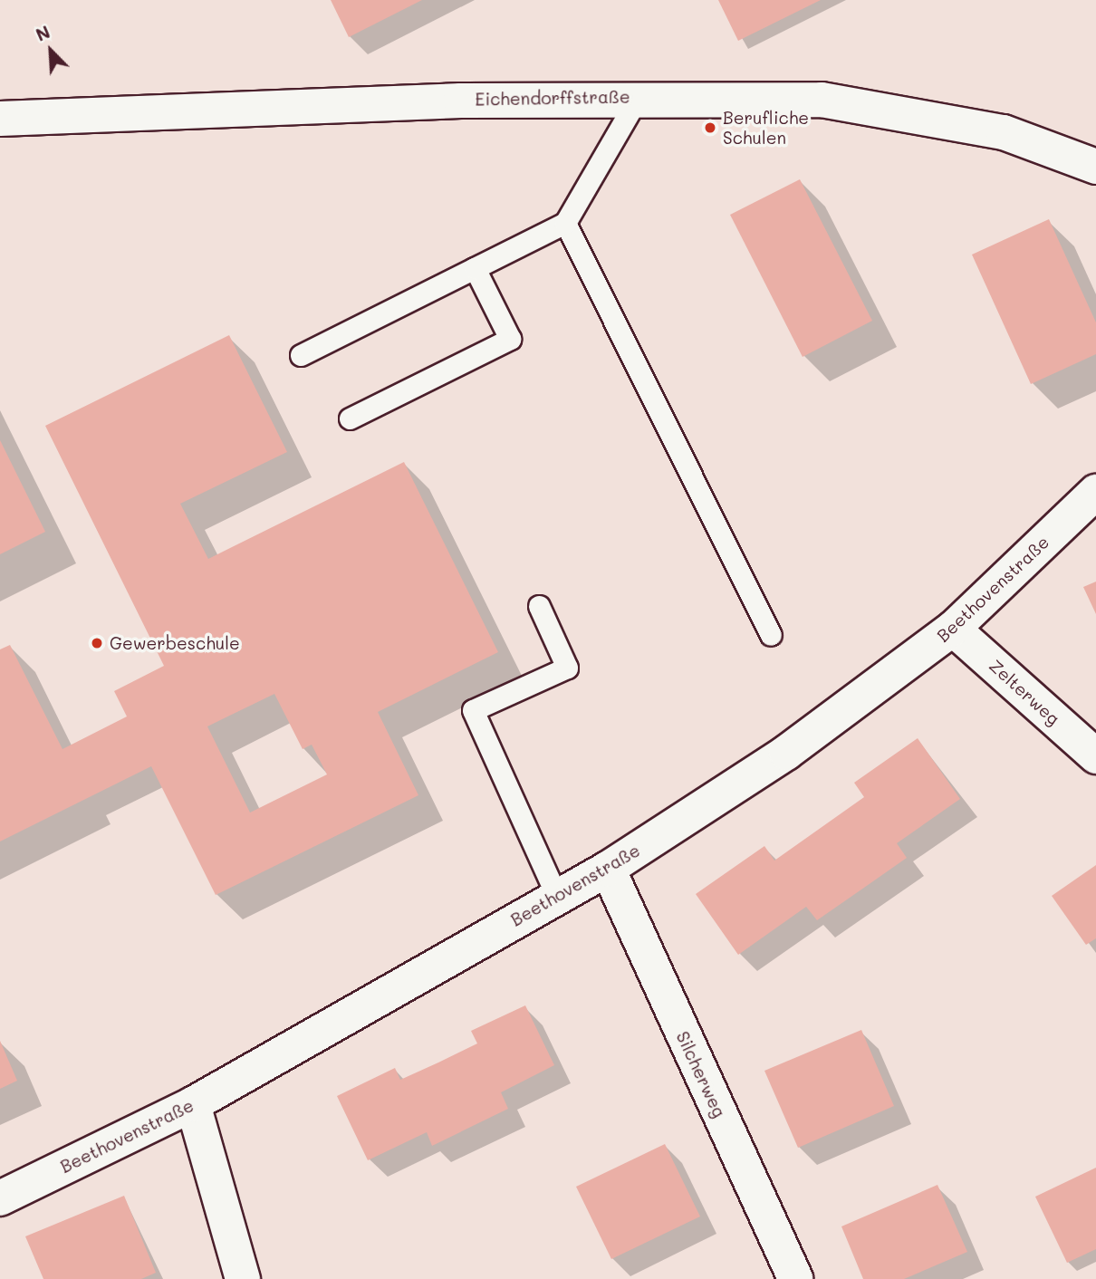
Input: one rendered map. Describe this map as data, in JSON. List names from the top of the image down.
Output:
{
  "streets": {
    "street": [
      "Eichendorffstraße",
      "Beethovenstraße",
      "Zelterweg",
      "Silcherweg"
    ]
  },
  "crossings": [
    ["Beethovenstraße", "Zelterweg"],
    ["Beethovenstraße", "Silcherweg"]
  ],
  "places": ["Berufliche Schulen", "Gewerbeschule"],
  "north": "top left"
}
